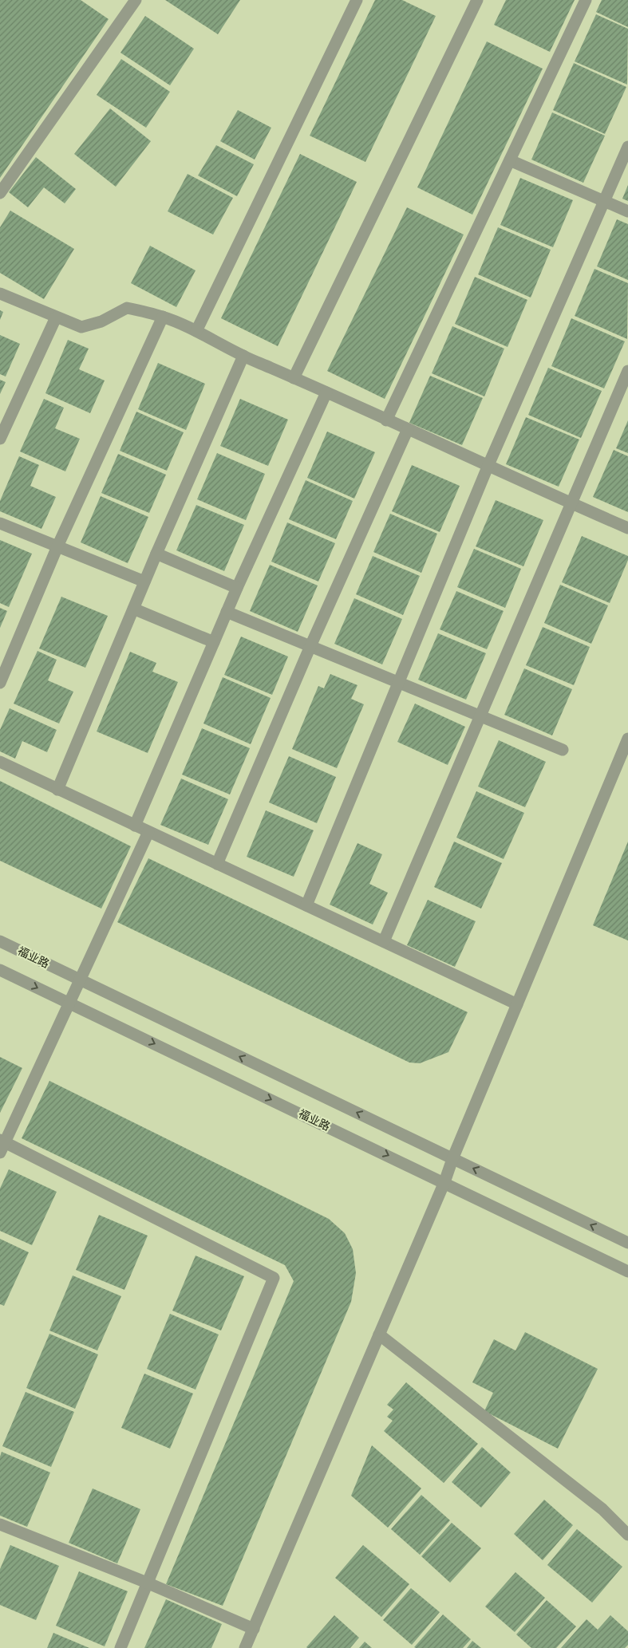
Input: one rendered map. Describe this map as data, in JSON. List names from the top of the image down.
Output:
{
  "streets": {
    "street": ["福业路"]
  }
}
